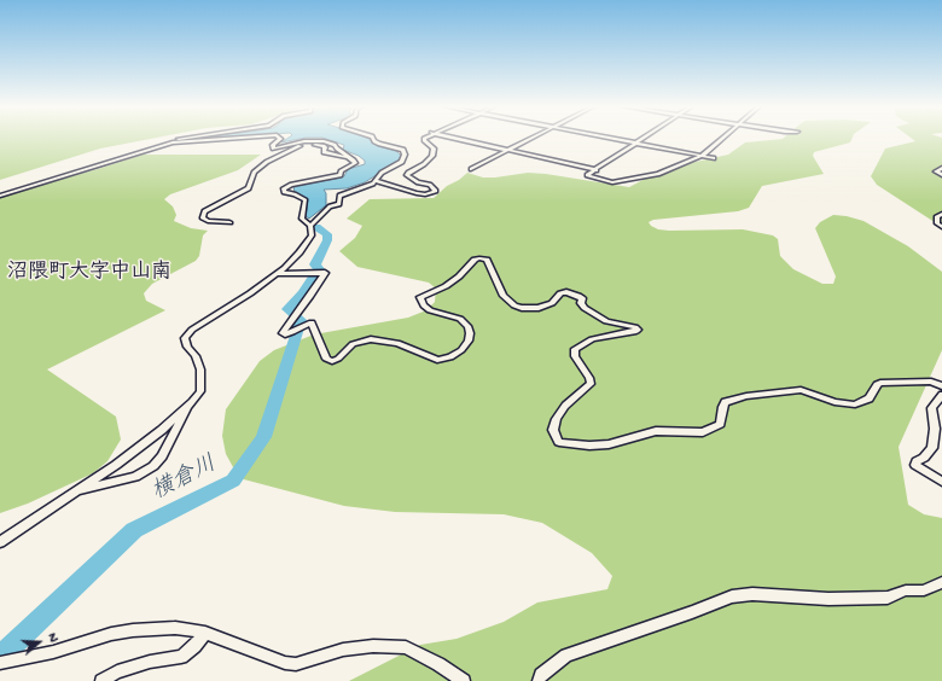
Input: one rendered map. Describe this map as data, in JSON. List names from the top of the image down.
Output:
{
  "districts": ["沼隈町大字中山南"],
  "water": ["横倉川"],
  "north": "right"
}
